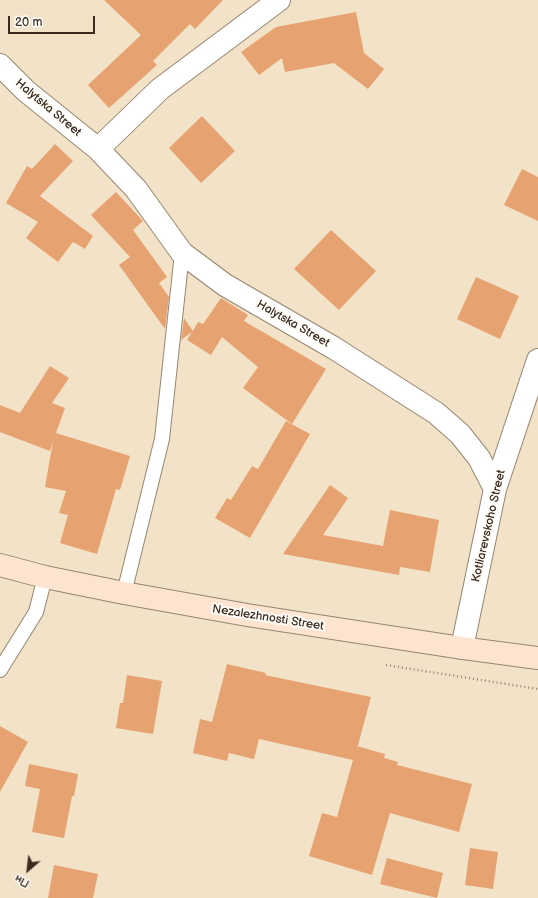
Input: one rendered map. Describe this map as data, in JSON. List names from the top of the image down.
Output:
{
  "streets": {
    "main road": ["Nezalezhnosti Street"],
    "street": ["Halytska Street", "Kotliarevskoho Street"]
  },
  "crossings": [
    ["Halytska Street", "Kotliarevskoho Street"],
    ["Kotliarevskoho Street", "Nezalezhnosti Street"]
  ],
  "scale_bar": "20 m",
  "north": "bottom left"
}
